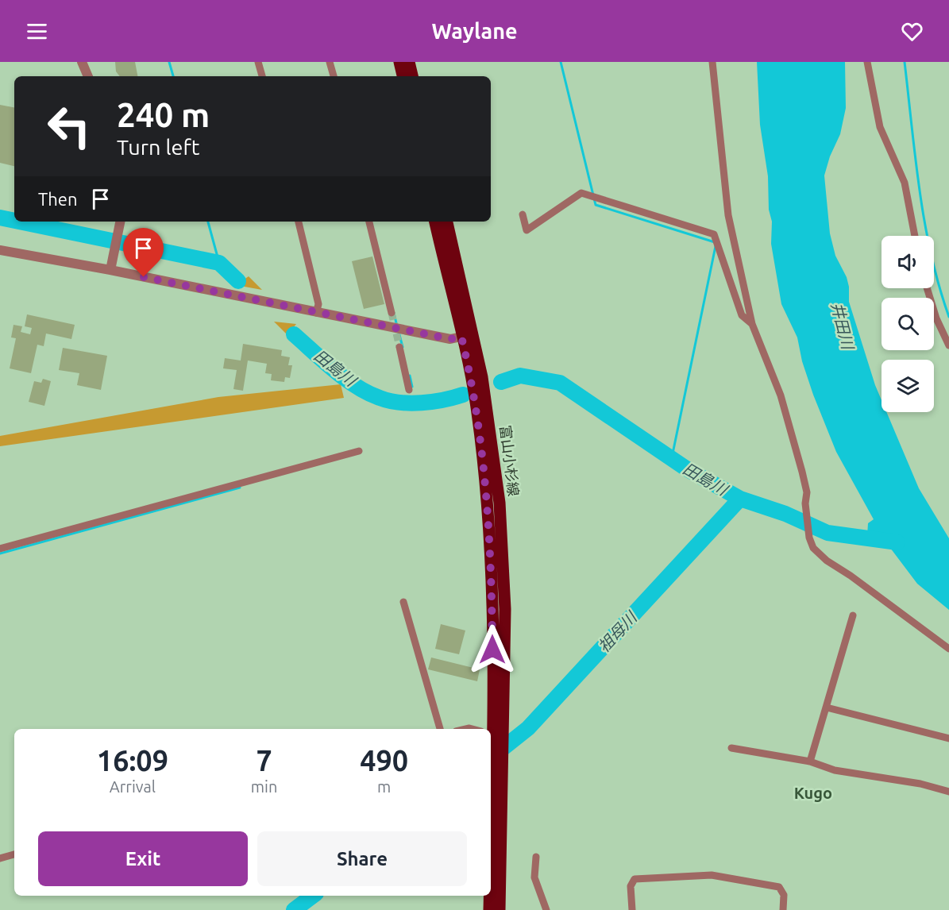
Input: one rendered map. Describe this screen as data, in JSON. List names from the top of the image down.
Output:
{
  "streets": {
    "main road": ["富山小杉線"]
  },
  "districts": ["Kugo"],
  "water": ["井田川", "田島川", "祖母川"],
  "page": {
    "header": "Waylane",
    "turn": ["240 m", "Turn left"],
    "then": "Then",
    "eta": [
      "16:09",
      "Arrival",
      "7",
      "min",
      "490",
      "m"
    ],
    "buttons": ["Exit", "Share"]
  }
}
